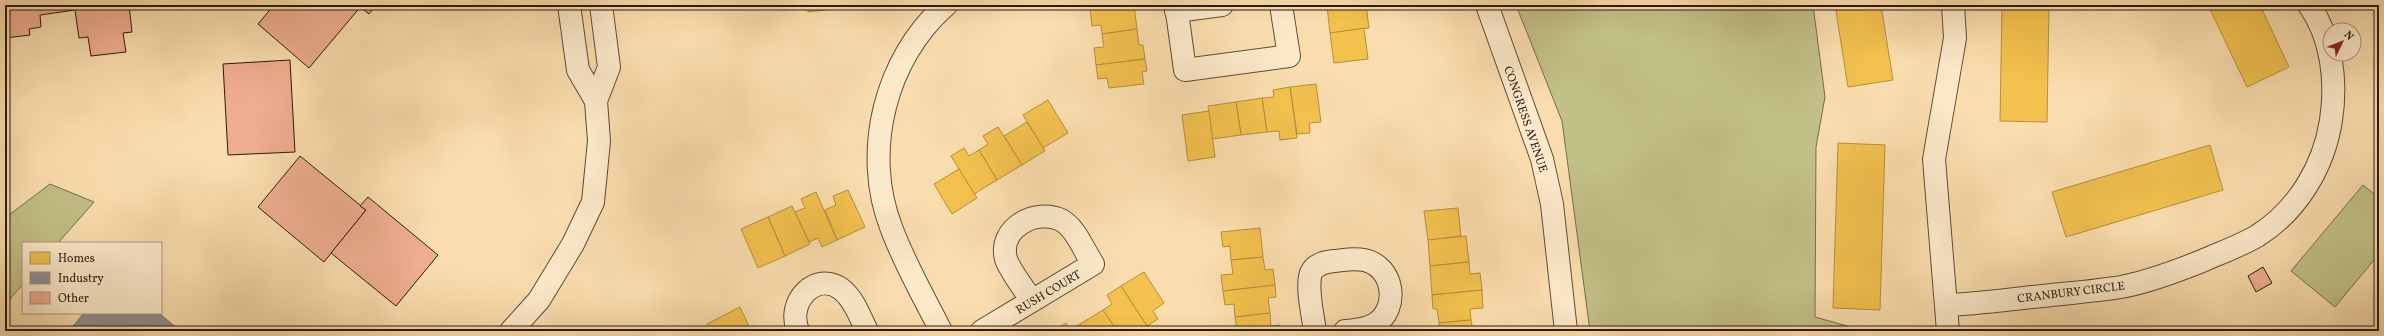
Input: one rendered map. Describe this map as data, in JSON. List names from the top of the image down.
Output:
{
  "streets": {
    "street": ["CONGRESS AVENUE", "RUSH COURT", "CRANBURY CIRCLE"]
  },
  "legend": ["Homes", "Industry", "Other"],
  "north": "top right"
}
